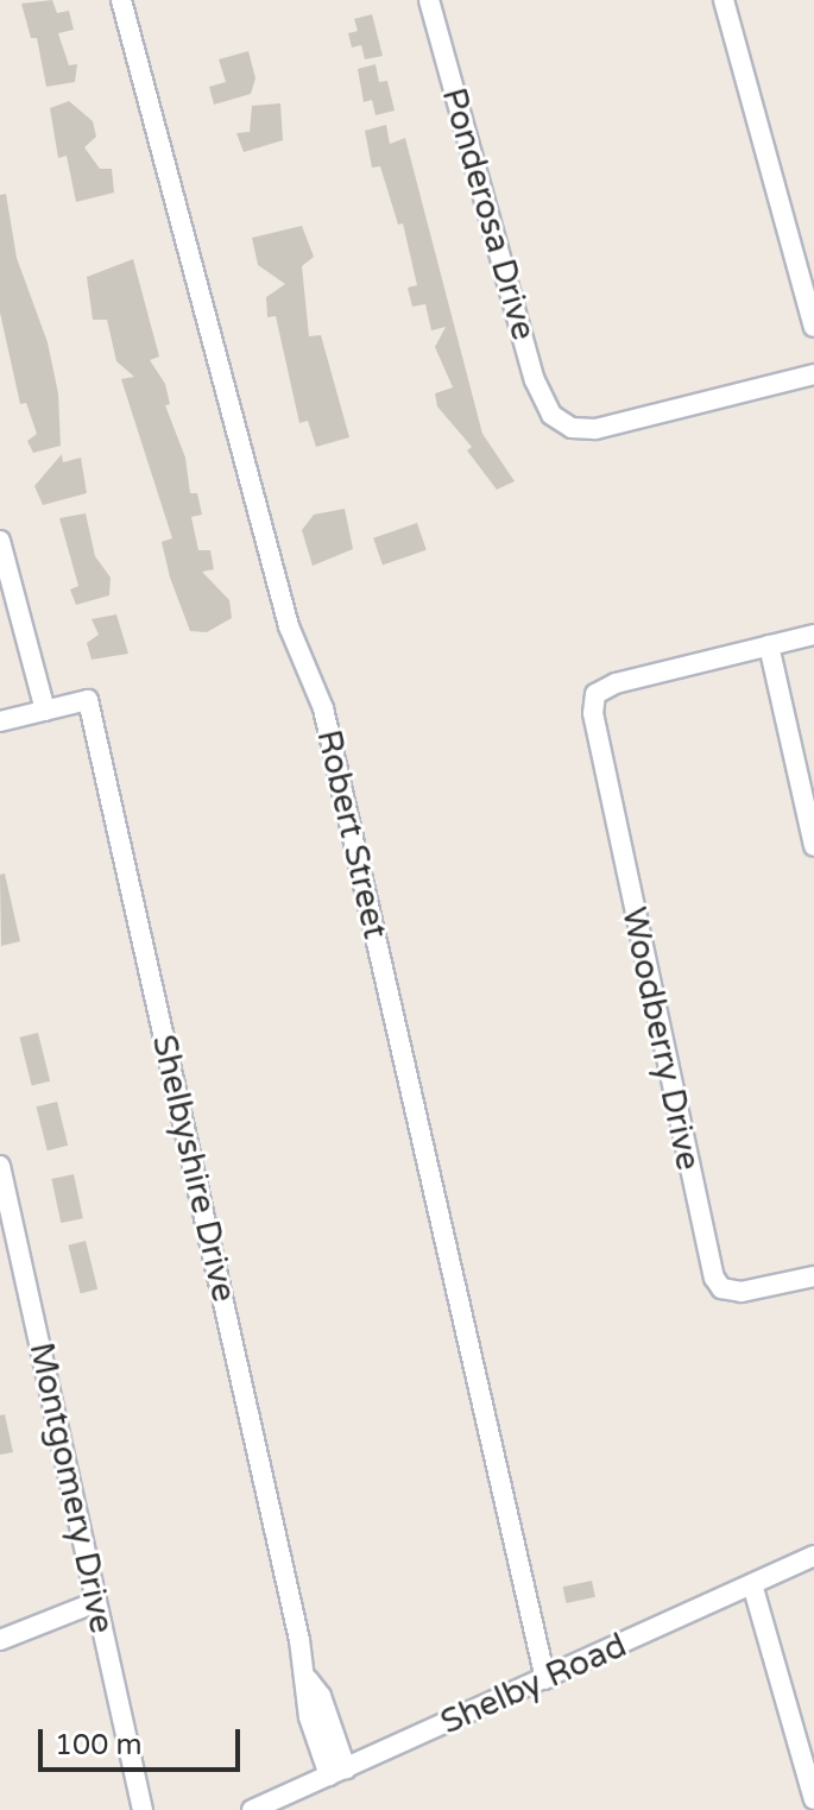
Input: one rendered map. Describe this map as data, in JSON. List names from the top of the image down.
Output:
{
  "streets": {
    "street": [
      "Ponderosa Drive",
      "Robert Street",
      "Woodberry Drive",
      "Shelbyshire Drive",
      "Montgomery Drive",
      "Shelby Road"
    ]
  },
  "crossings": [
    ["Robert Street", "Shelby Road"],
    ["Shelbyshire Drive", "Shelby Road"]
  ],
  "scale_bar": "100 m"
}
